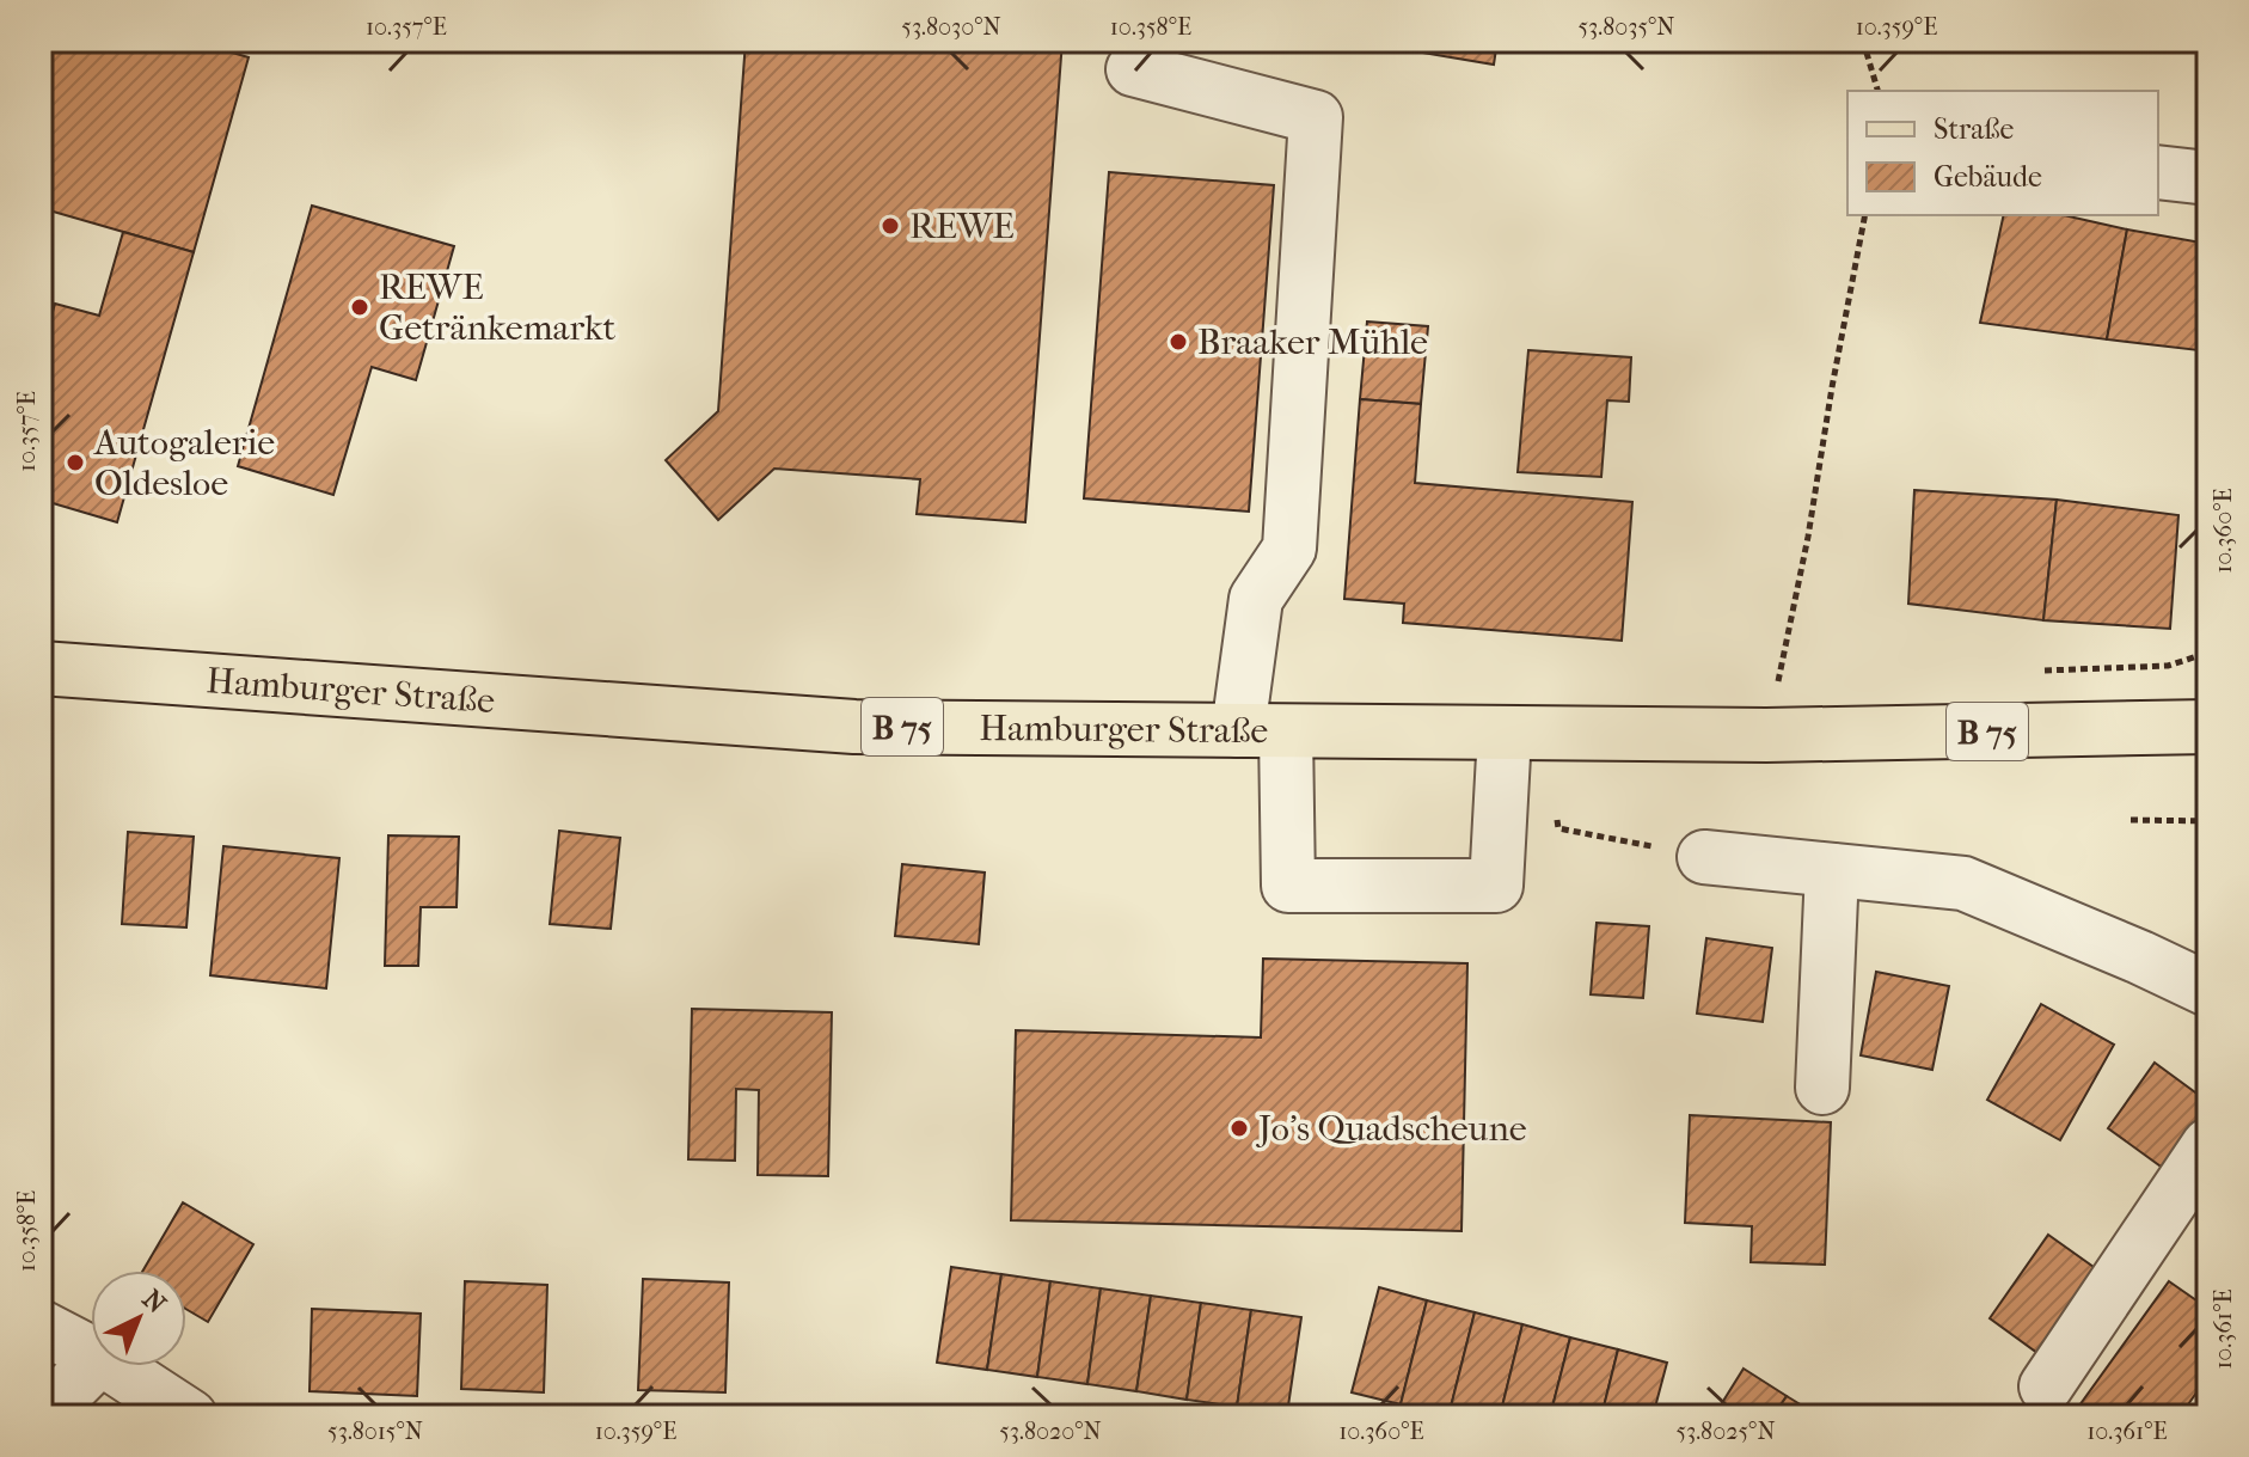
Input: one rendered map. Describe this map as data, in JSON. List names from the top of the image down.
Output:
{
  "streets": {
    "main road": ["Hamburger Straße", "B 75"]
  },
  "places": [
    "REWE",
    "REWE Getränkemarkt",
    "Braaker Mühle",
    "Autogalerie Oldesloe",
    "Jo's Quadscheune"
  ],
  "legend": ["Straße", "Gebäude"],
  "north": "top right",
  "coordinates": [
    "10.357°E",
    "53.8030°N",
    "10.358°E",
    "53.8035°N",
    "10.359°E",
    "10.360°E",
    "10.361°E",
    "53.8015°N",
    "53.8020°N",
    "53.8025°N"
  ]
}
